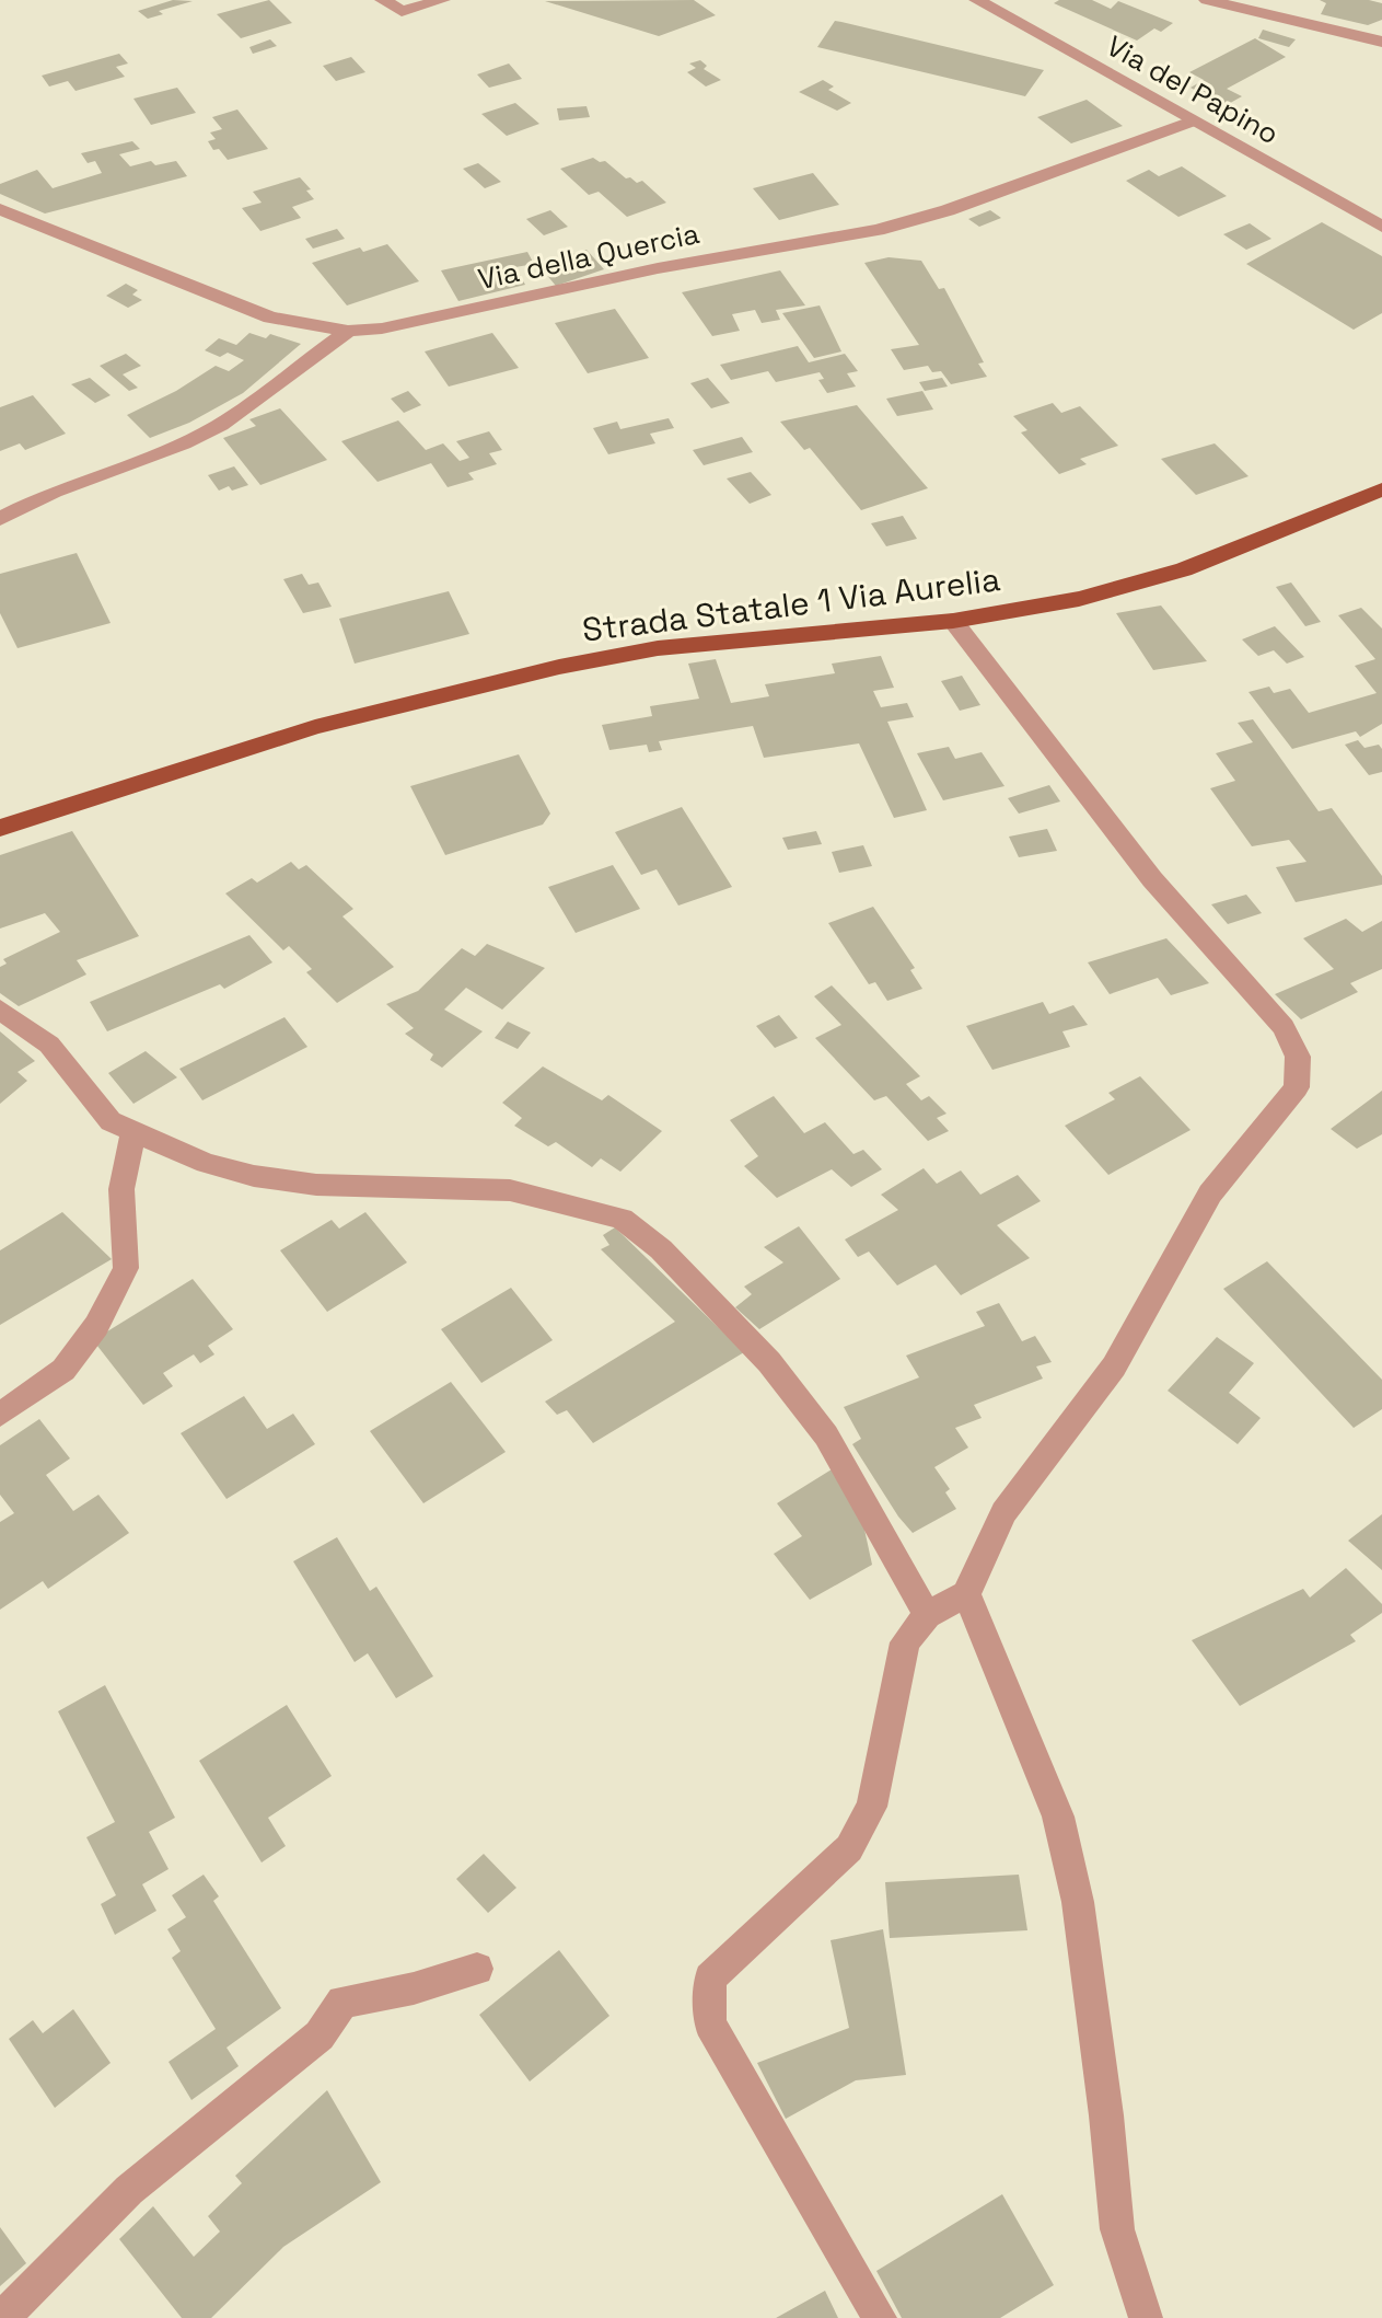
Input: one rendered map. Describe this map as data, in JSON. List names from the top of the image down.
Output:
{
  "streets": {
    "main road": ["Strada Statale 1 Via Aurelia"],
    "street": ["Via del Papino", "Via della Quercia"]
  },
  "crossings": [
    ["Via del Papino", "Via della Quercia"]
  ]
}
